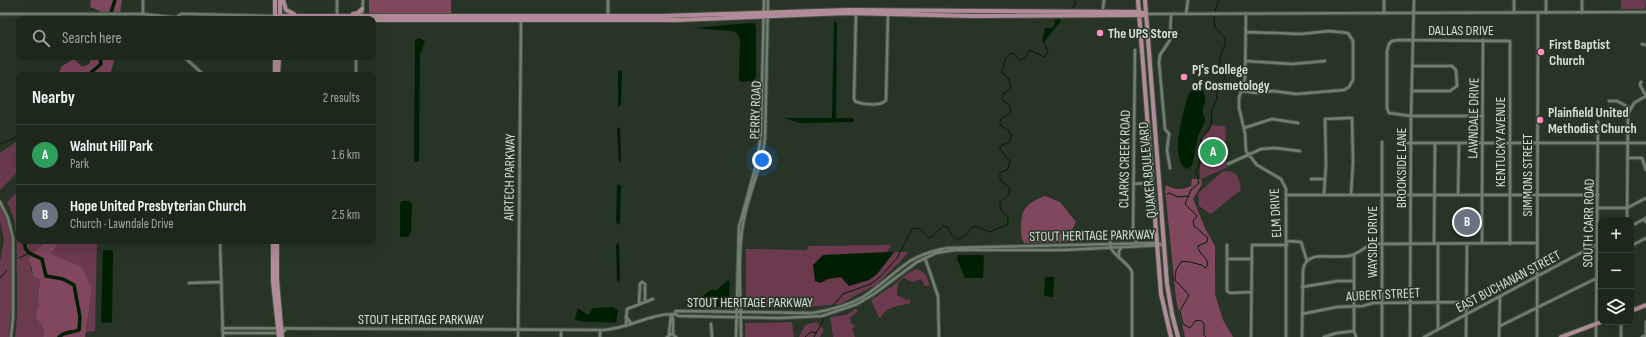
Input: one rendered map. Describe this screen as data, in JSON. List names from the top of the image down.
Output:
{
  "streets": {
    "main road": ["QUAKER BOULEVARD"],
    "street": [
      "DALLAS DRIVE",
      "PERRY ROAD",
      "LAWNDALE DRIVE",
      "KENTUCKY AVENUE",
      "CLARKS CREEK ROAD",
      "BROOKSIDE LANE",
      "SIMMONS STREET",
      "AIRTECH PARKWAY",
      "ELM DRIVE",
      "SOUTH CARR ROAD",
      "STOUT HERITAGE PARKWAY",
      "WAYSIDE DRIVE",
      "EAST BUCHANAN STREET",
      "AUBERT STREET"
    ]
  },
  "crossings": [
    ["DALLAS DRIVE", "LAWNDALE DRIVE"],
    ["DALLAS DRIVE", "KENTUCKY AVENUE"],
    ["DALLAS DRIVE", "BROOKSIDE LANE"],
    ["PERRY ROAD", "STOUT HERITAGE PARKWAY"],
    ["BROOKSIDE LANE", "AUBERT STREET"],
    ["QUAKER BOULEVARD", "STOUT HERITAGE PARKWAY"],
    ["SIMMONS STREET", "EAST BUCHANAN STREET"],
    ["AIRTECH PARKWAY", "STOUT HERITAGE PARKWAY"],
    ["SOUTH CARR ROAD", "EAST BUCHANAN STREET"],
    ["WAYSIDE DRIVE", "AUBERT STREET"]
  ],
  "places": [
    "The UPS Store",
    "First Baptist Church",
    "PJ's College of Cosmetology",
    "Plainfield United Methodist Church"
  ],
  "page": {
    "search": "Search here",
    "heading": ["Nearby", "2 results"],
    "list": [
      {
        "mark": "A",
        "name": "Walnut Hill Park",
        "note": "Park",
        "value": "1.6 km"
      },
      {
        "mark": "B",
        "name": "Hope United Presbyterian Church",
        "note": "Church · Lawndale Drive",
        "value": "2.5 km"
      }
    ],
    "pins": ["A", "B"],
    "map_buttons": ["+", "−"]
  }
}
